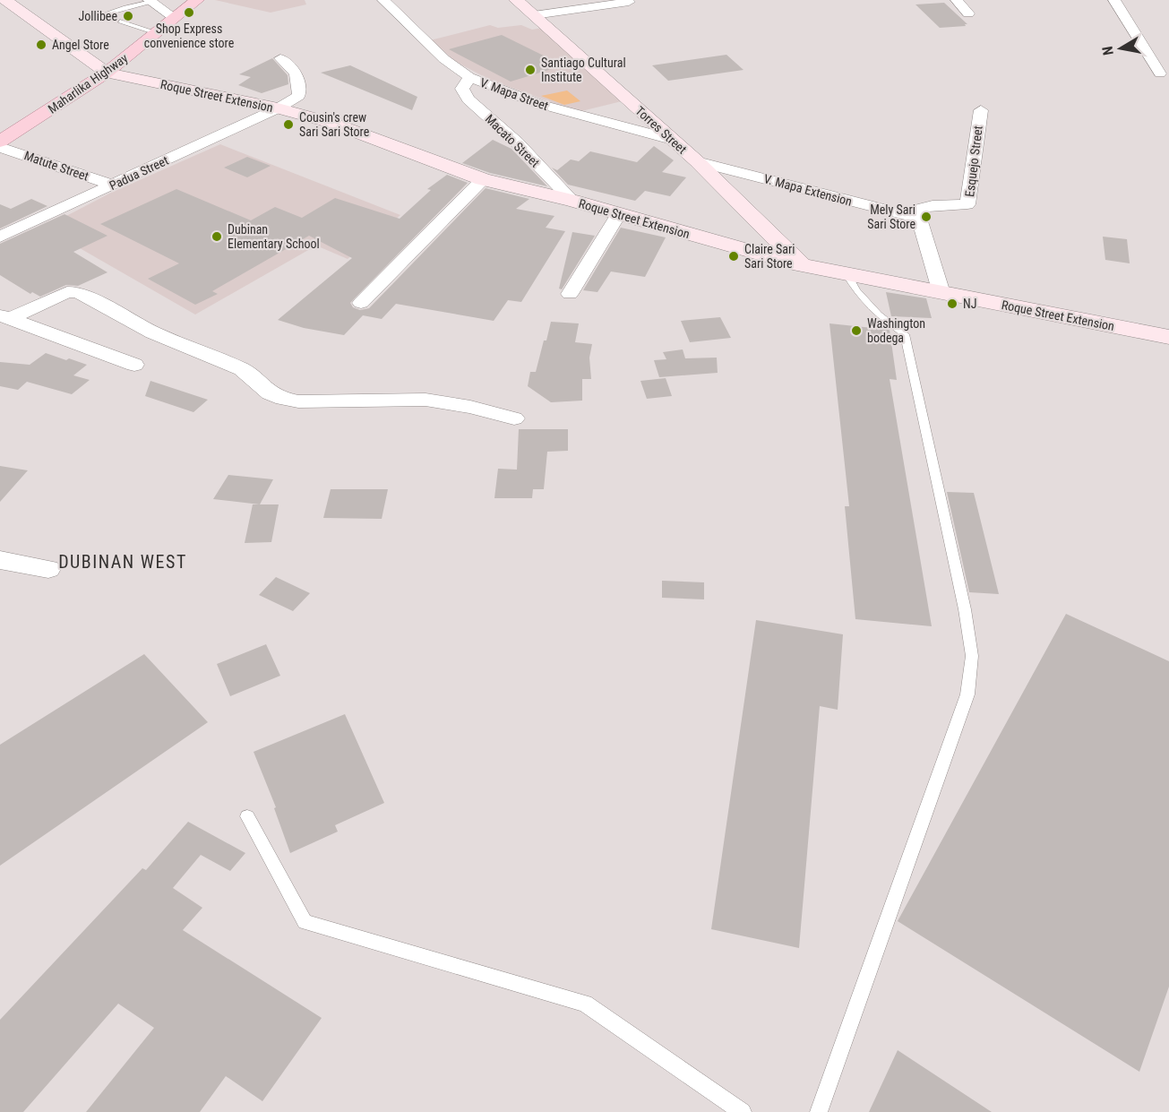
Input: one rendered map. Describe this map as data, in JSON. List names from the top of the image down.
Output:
{
  "streets": {
    "main road": ["Maharlika Highway"],
    "street": [
      "V. Mapa Street",
      "Roque Street Extension",
      "Torres Street",
      "Macato Street",
      "Esquejo Street",
      "Matute Street",
      "Padua Street",
      "V. Mapa Extension"
    ]
  },
  "crossings": [
    ["Maharlika Highway", "Roque Street Extension"],
    ["V. Mapa Street", "Torres Street"],
    ["V. Mapa Street", "Macato Street"],
    ["Roque Street Extension", "Torres Street"],
    ["Roque Street Extension", "Macato Street"],
    ["Roque Street Extension", "Padua Street"],
    ["Torres Street", "V. Mapa Extension"],
    ["Esquejo Street", "V. Mapa Extension"],
    ["Matute Street", "Padua Street"]
  ],
  "districts": ["DUBINAN WEST"],
  "places": [
    "Shop Express convenience store",
    "Jollibee",
    "Angel Store",
    "Santiago Cultural Institute",
    "Cousin's crew Sari Sari Store",
    "Mely Sari Sari Store",
    "Dubinan Elementary School",
    "Claire Sari Sari Store",
    "NJ",
    "Washington bodega"
  ],
  "north": "left"
}
